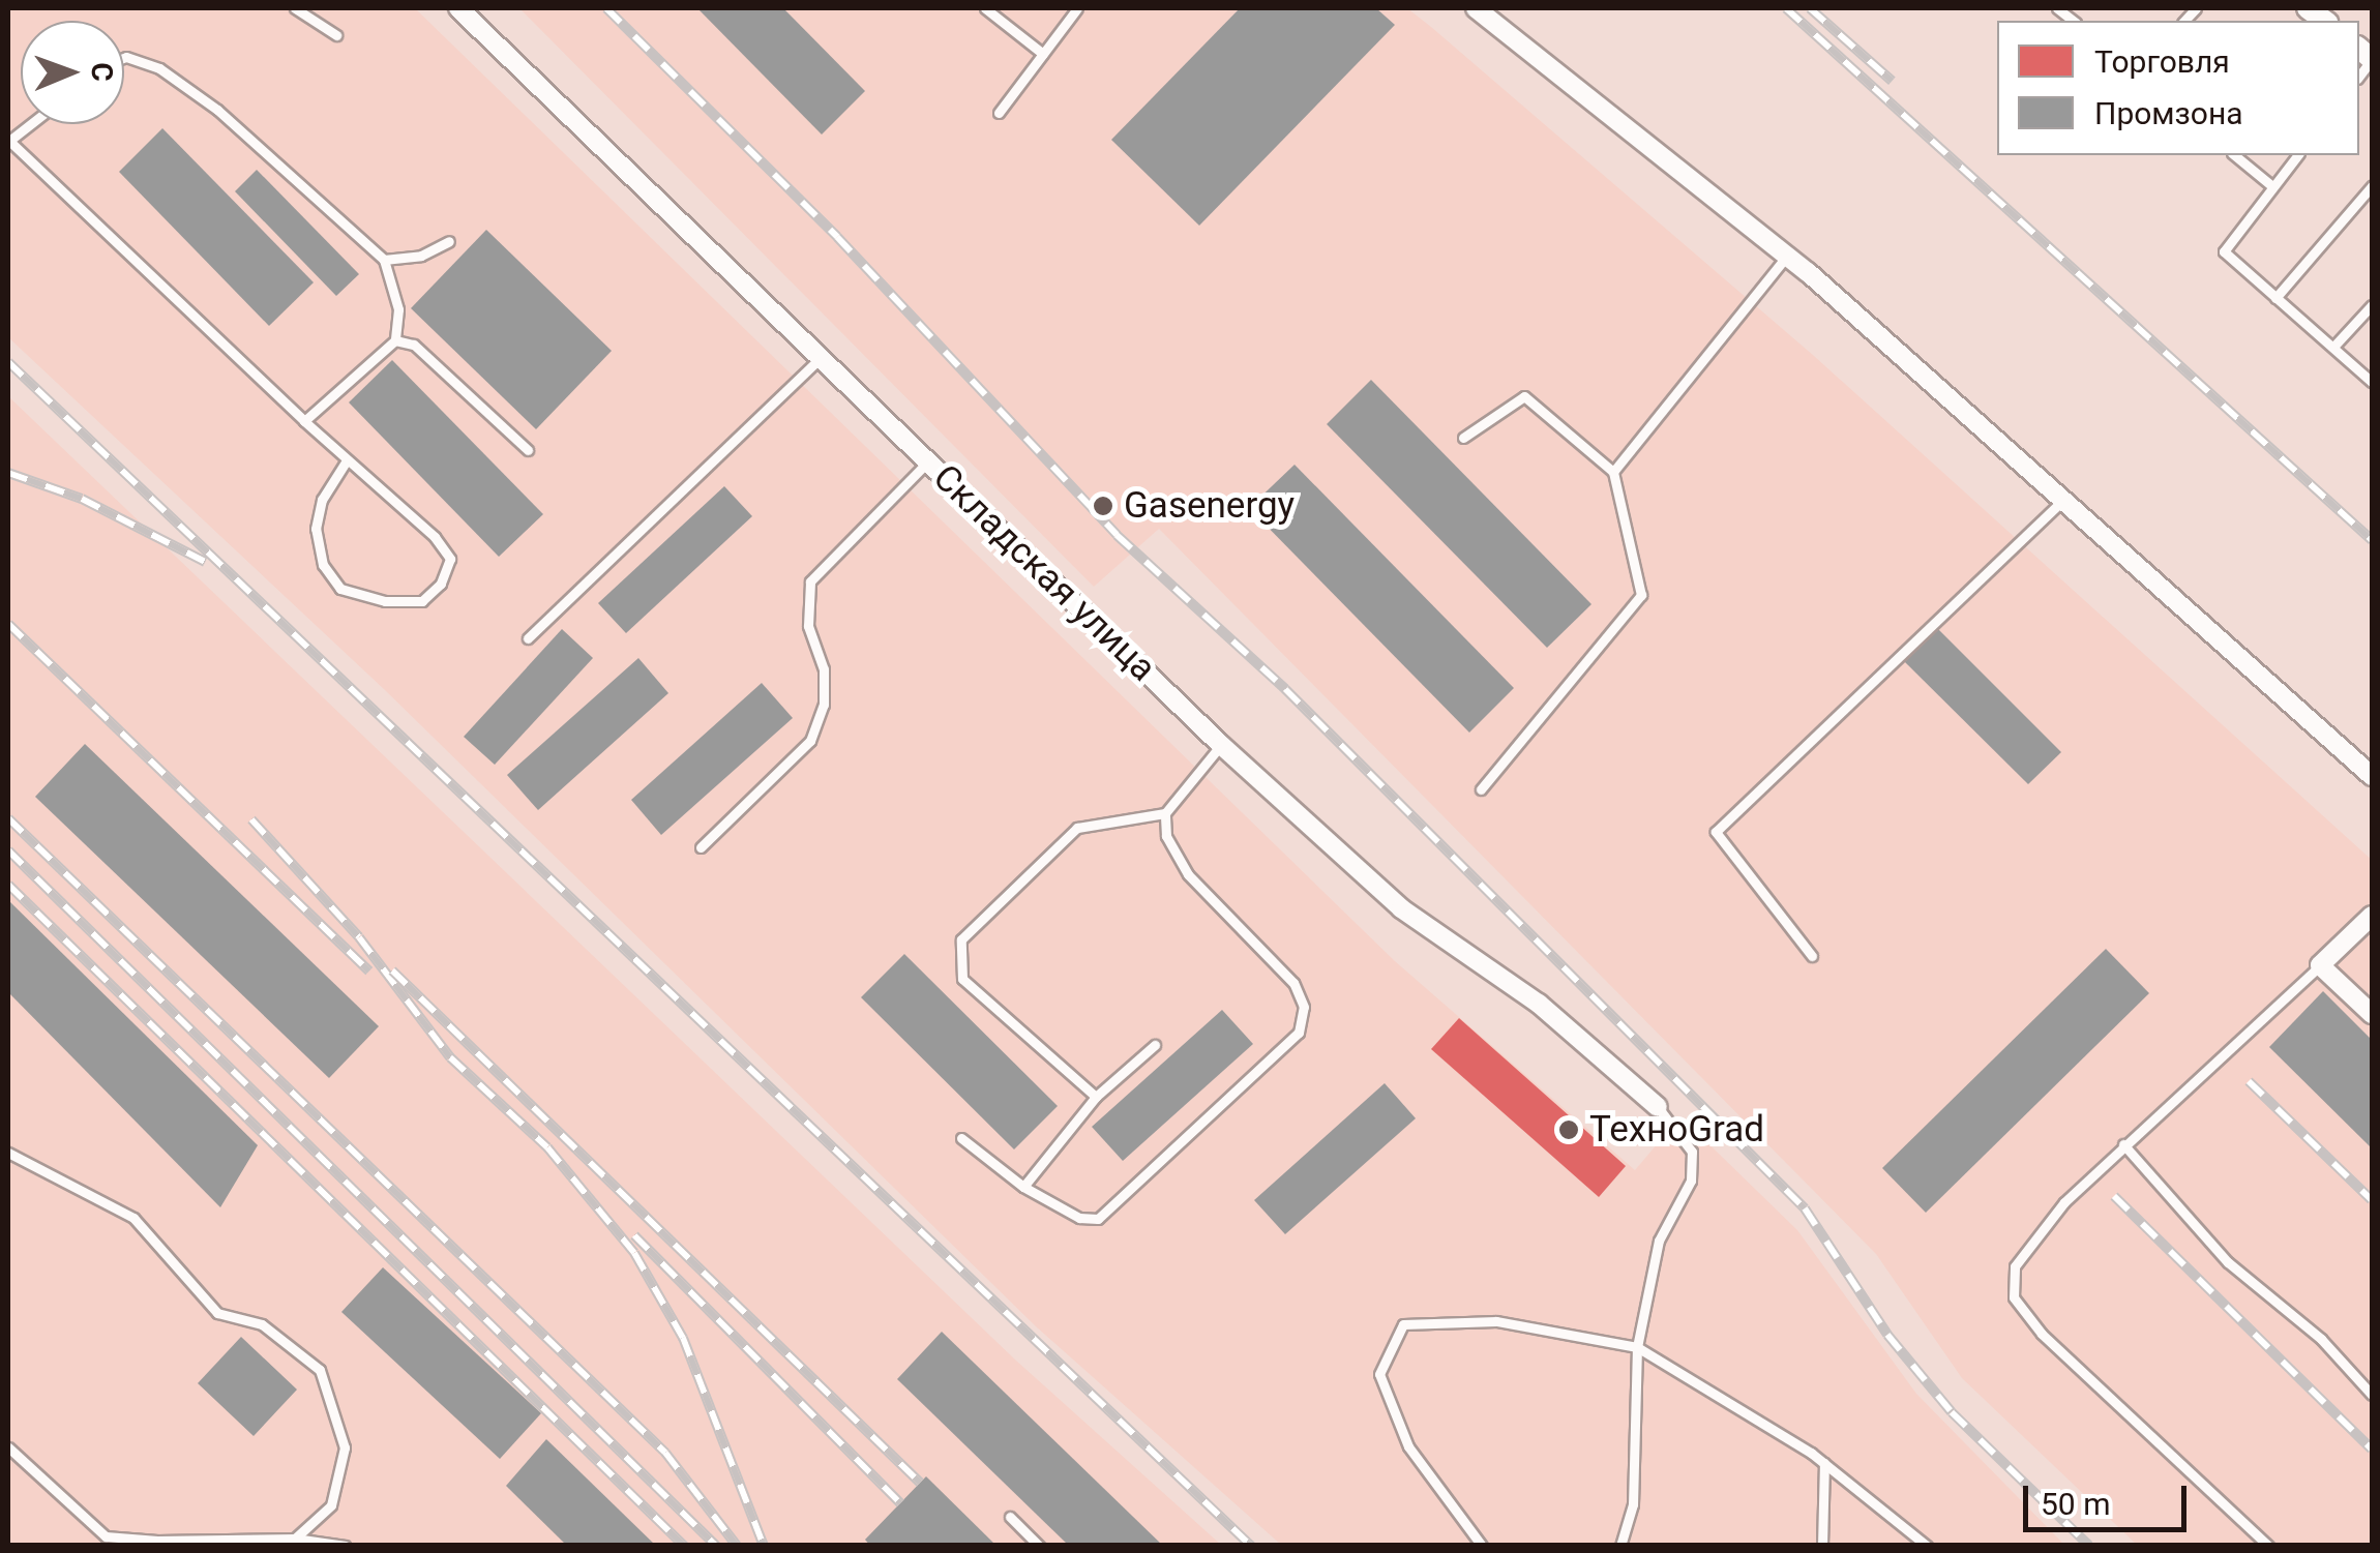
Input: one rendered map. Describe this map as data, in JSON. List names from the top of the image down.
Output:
{
  "streets": {
    "street": ["Складская улица"]
  },
  "places": ["Gasenergy", "ТехноGrad"],
  "legend": ["Торговля", "Промзона"],
  "scale_bar": "50 m",
  "north": "right"
}
